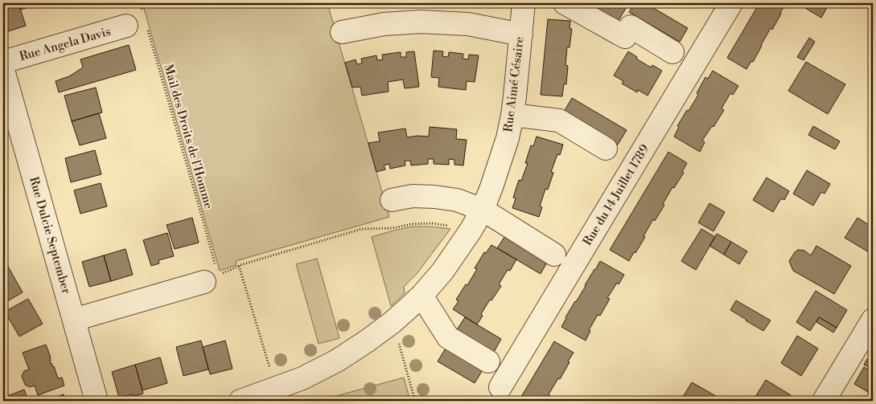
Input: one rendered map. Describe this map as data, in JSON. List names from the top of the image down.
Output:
{
  "streets": {
    "street": [
      "Rue Angela Davis",
      "Rue Aimé Césaire",
      "Rue du 14 Juillet 1789",
      "Rue Dulcie September"
    ],
    "path": ["Mail des Droits de l'Homme"]
  },
  "crossings": [
    ["Rue Angela Davis", "Mail des Droits de l'Homme"]
  ]
}
